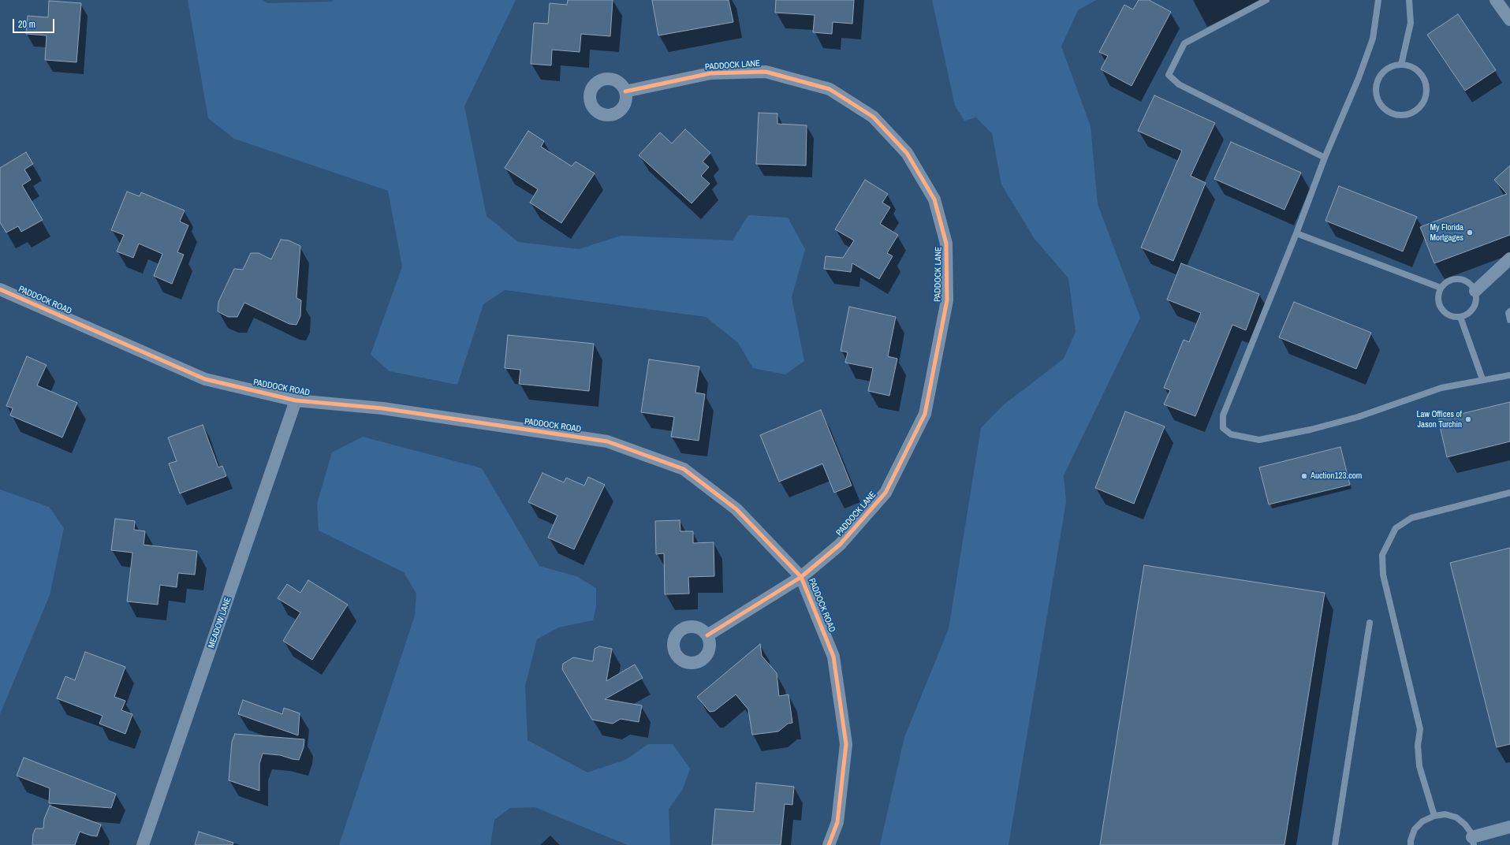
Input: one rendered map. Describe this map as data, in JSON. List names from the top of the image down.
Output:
{
  "streets": {
    "street": ["PADDOCK LANE", "PADDOCK ROAD", "MEADOW LANE"]
  },
  "crossings": [
    ["PADDOCK LANE", "PADDOCK ROAD"],
    ["PADDOCK ROAD", "MEADOW LANE"]
  ],
  "places": ["My Florida Mortgages", "Law Offices of Jason Turchin", "Auction123.com"],
  "scale_bar": "20 m"
}
